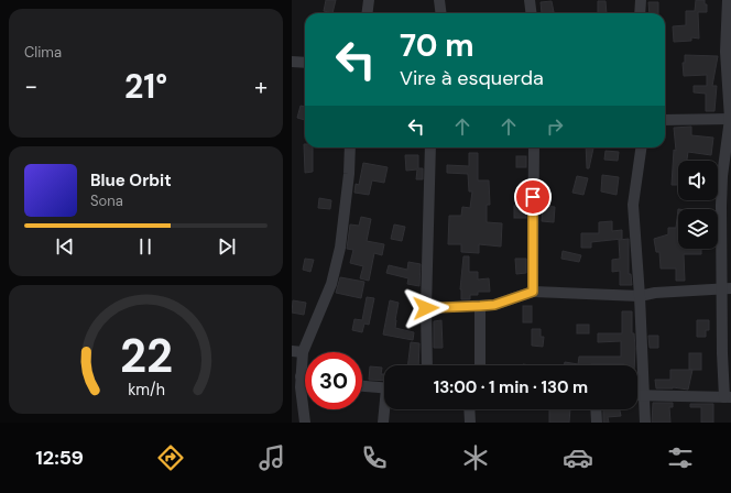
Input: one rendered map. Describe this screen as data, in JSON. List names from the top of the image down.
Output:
{
  "page": {
    "tile": "Clima",
    "turn": ["70 m", "Vire à esquerda"],
    "heat": ["−", "21°", "+"],
    "song": ["Blue Orbit", "Sona"],
    "limit": "30",
    "trip": "13:00 · 1 min · 130 m",
    "tabs": "12:59",
    "gauge": ["22", "km/h"]
  }
}
